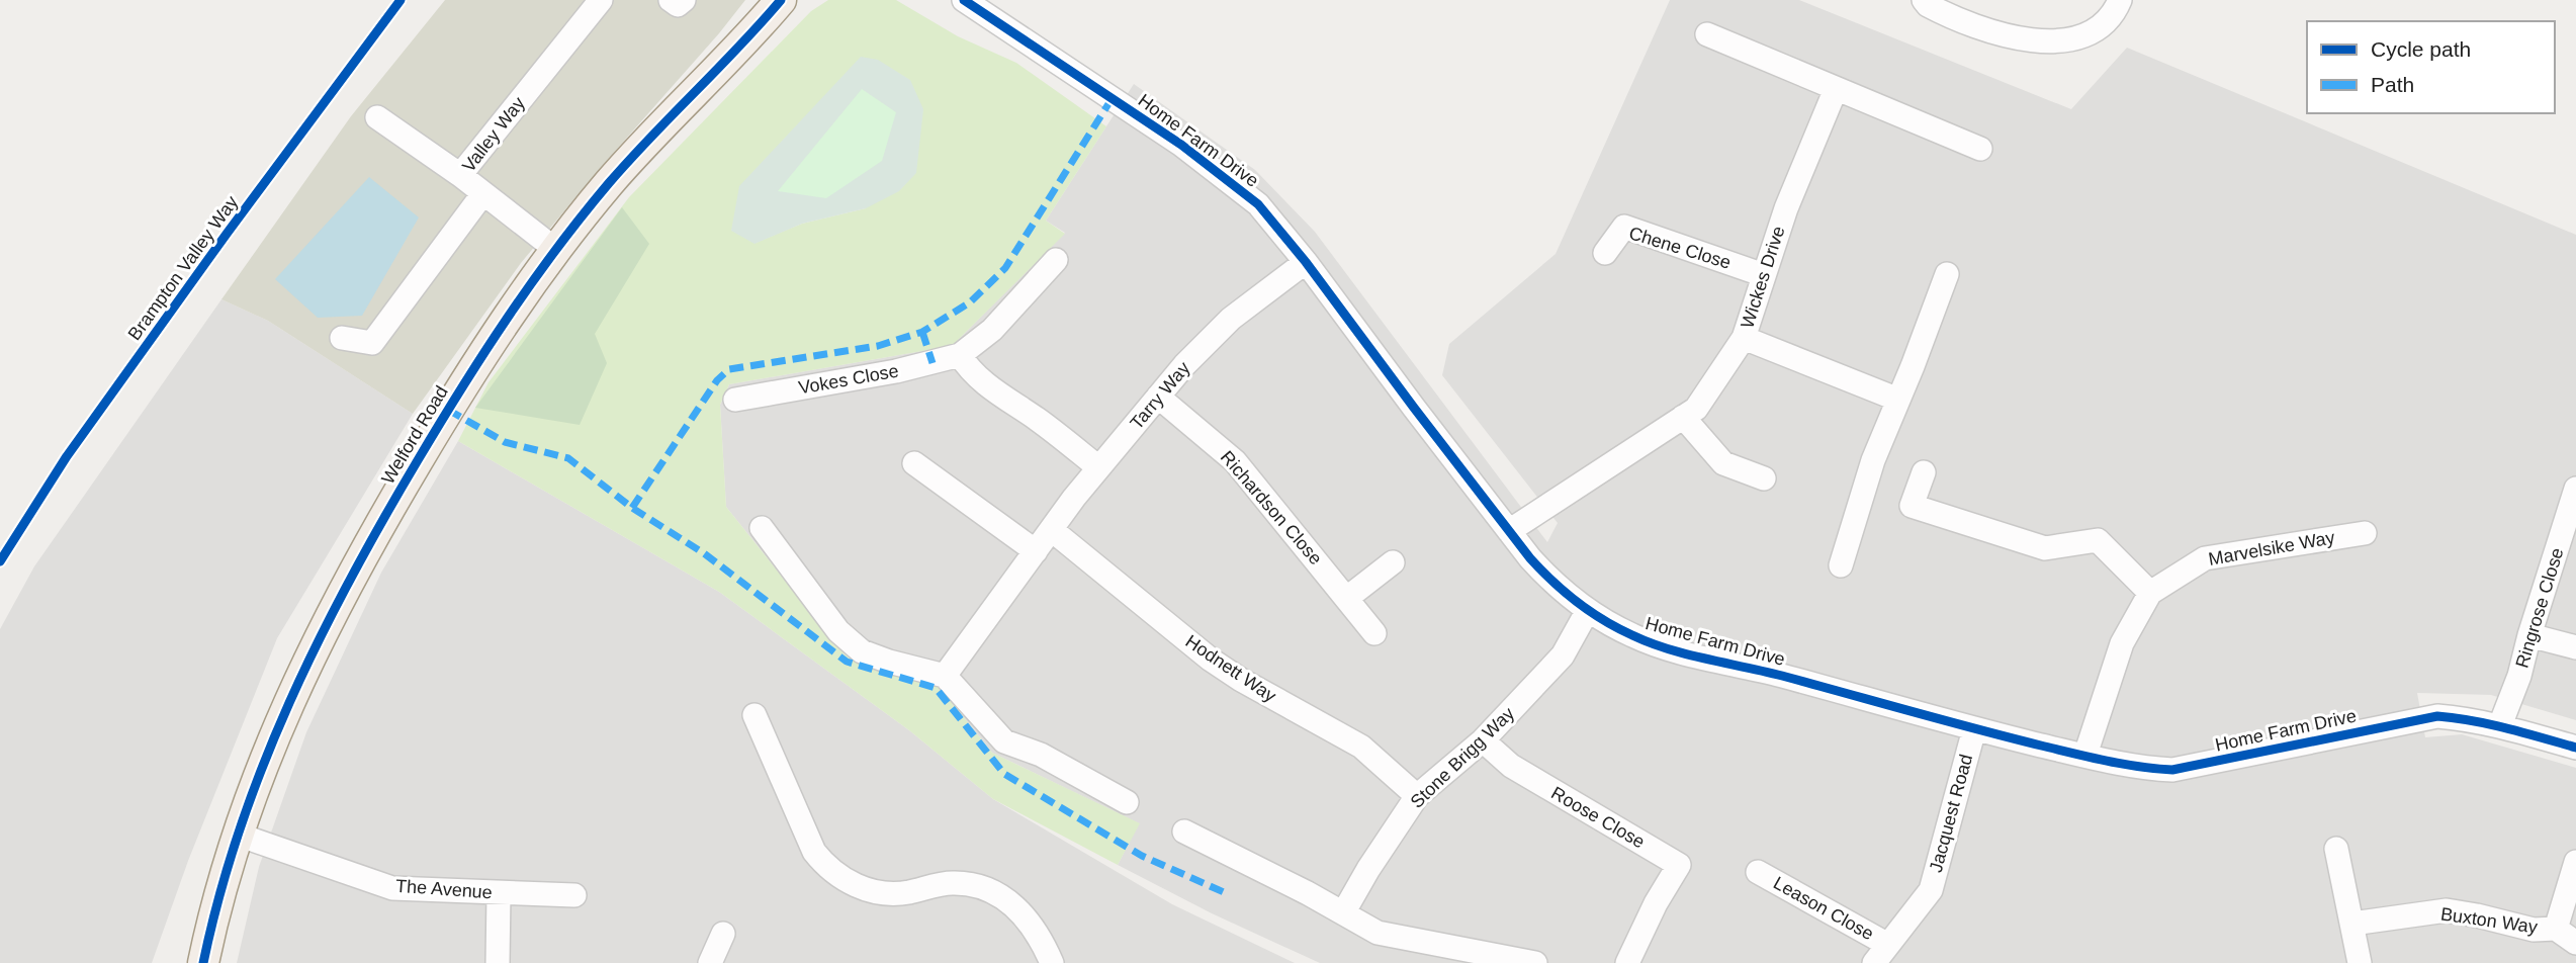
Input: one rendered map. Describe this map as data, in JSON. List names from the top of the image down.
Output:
{
  "streets": {
    "main road": ["Welford Road"],
    "street": [
      "Valley Way",
      "Home Farm Drive",
      "Chene Close",
      "Wickes Drive",
      "Vokes Close",
      "Tarry Way",
      "Richardson Close",
      "Marvelsike Way",
      "Ringrose Close",
      "Hodnett Way",
      "Stone Brigg Way",
      "Jacquest Road",
      "Roose Close",
      "The Avenue",
      "Leason Close",
      "Buxton Way"
    ],
    "cycle path": ["Brampton Valley Way"]
  },
  "crossings": [
    ["Valley Way", "Welford Road"],
    ["Home Farm Drive", "Wickes Drive"],
    ["Home Farm Drive", "Tarry Way"],
    ["Home Farm Drive", "Marvelsike Way"],
    ["Home Farm Drive", "Ringrose Close"],
    ["Home Farm Drive", "Stone Brigg Way"],
    ["Home Farm Drive", "Jacquest Road"],
    ["Chene Close", "Wickes Drive"],
    ["Tarry Way", "Richardson Close"],
    ["Tarry Way", "Hodnett Way"],
    ["Welford Road", "The Avenue"],
    ["Hodnett Way", "Stone Brigg Way"],
    ["Stone Brigg Way", "Roose Close"],
    ["Jacquest Road", "Leason Close"]
  ],
  "legend": ["Cycle path", "Path"]
}
